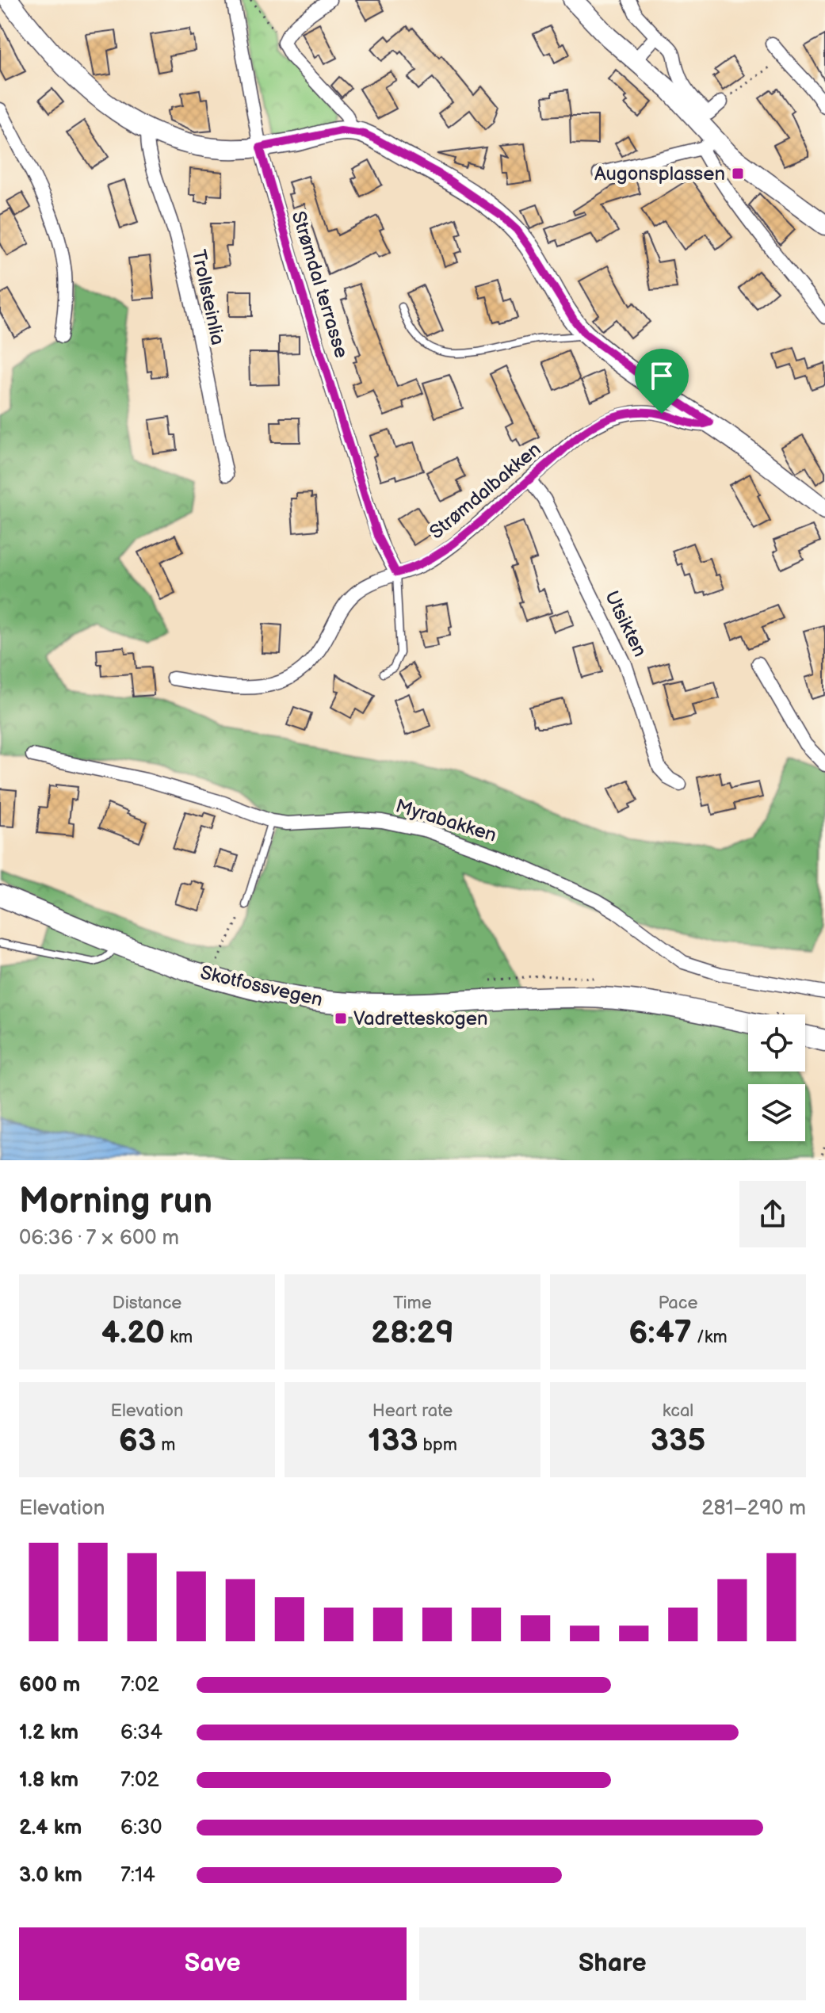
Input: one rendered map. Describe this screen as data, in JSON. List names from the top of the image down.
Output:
{
  "streets": {
    "main road": ["Skotfossvegen"],
    "street": [
      "Strømdal terrasse",
      "Trollsteinlia",
      "Strømdalbakken",
      "Utsikten",
      "Myrabakken"
    ]
  },
  "crossings": [
    ["Strømdal terrasse", "Strømdalbakken"],
    ["Strømdalbakken", "Utsikten"]
  ],
  "places": {
    "transit": ["Augonsplassen", "Vadretteskogen"]
  },
  "page": {
    "heading": ["Morning run", "06:36 · 7 × 600 m"],
    "stats": [
      ["Distance", "4.20 km"],
      ["Time", "28:29"],
      ["Pace", "6:47 /km"],
      ["Elevation", "63 m"],
      ["Heart rate", "133 bpm"],
      ["kcal", "335"]
    ],
    "chart": ["Elevation", "281–290 m"],
    "list": [
      {
        "name": "600 m",
        "note": "7:02"
      },
      {
        "name": "1.2 km",
        "note": "6:34"
      },
      {
        "name": "1.8 km",
        "note": "7:02"
      },
      {
        "name": "2.4 km",
        "note": "6:30"
      },
      {
        "name": "3.0 km",
        "note": "7:14"
      }
    ],
    "buttons": ["Save", "Share"]
  }
}
